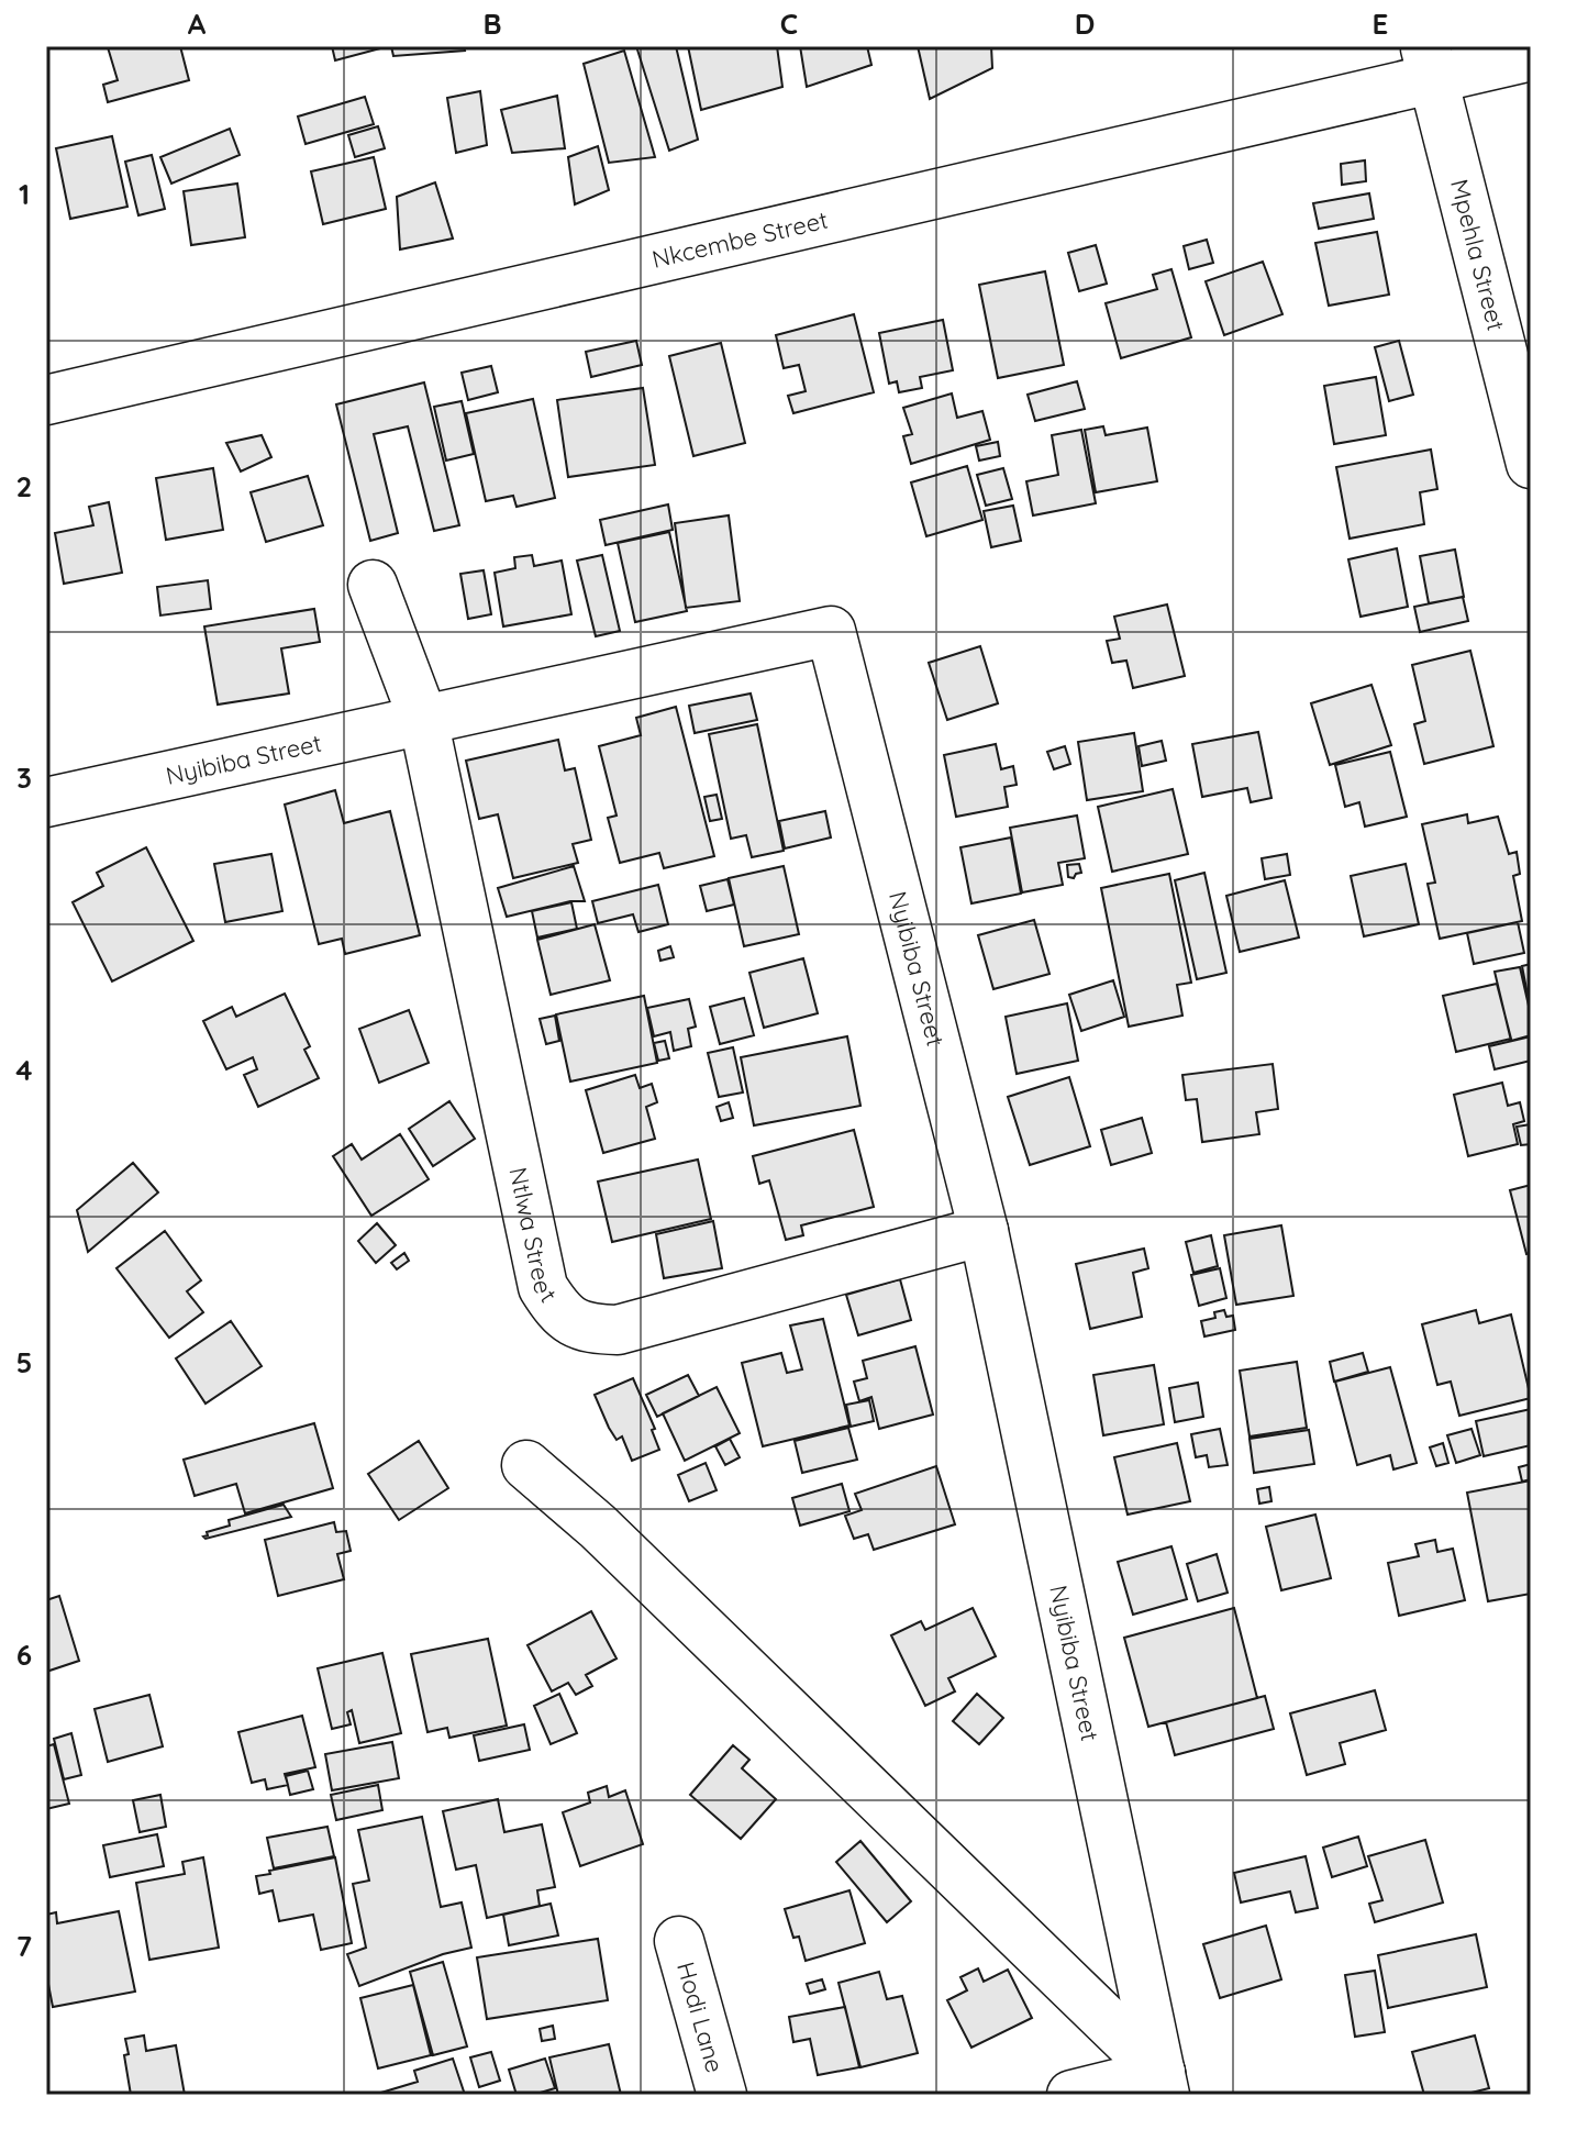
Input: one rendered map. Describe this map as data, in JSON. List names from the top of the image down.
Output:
{
  "streets": {
    "street": [
      "Nkcembe Street",
      "Mpehla Street",
      "Nyibiba Street",
      "Ntlwa Street",
      "Hodi Lane"
    ]
  },
  "crossings": [
    ["Nkcembe Street", "Mpehla Street"],
    ["Nyibiba Street", "Ntlwa Street"]
  ],
  "grid": {
    "columns": [
      "A",
      "B",
      "C",
      "D",
      "E"
    ],
    "rows": [
      "1",
      "2",
      "3",
      "4",
      "5",
      "6",
      "7"
    ]
  }
}
